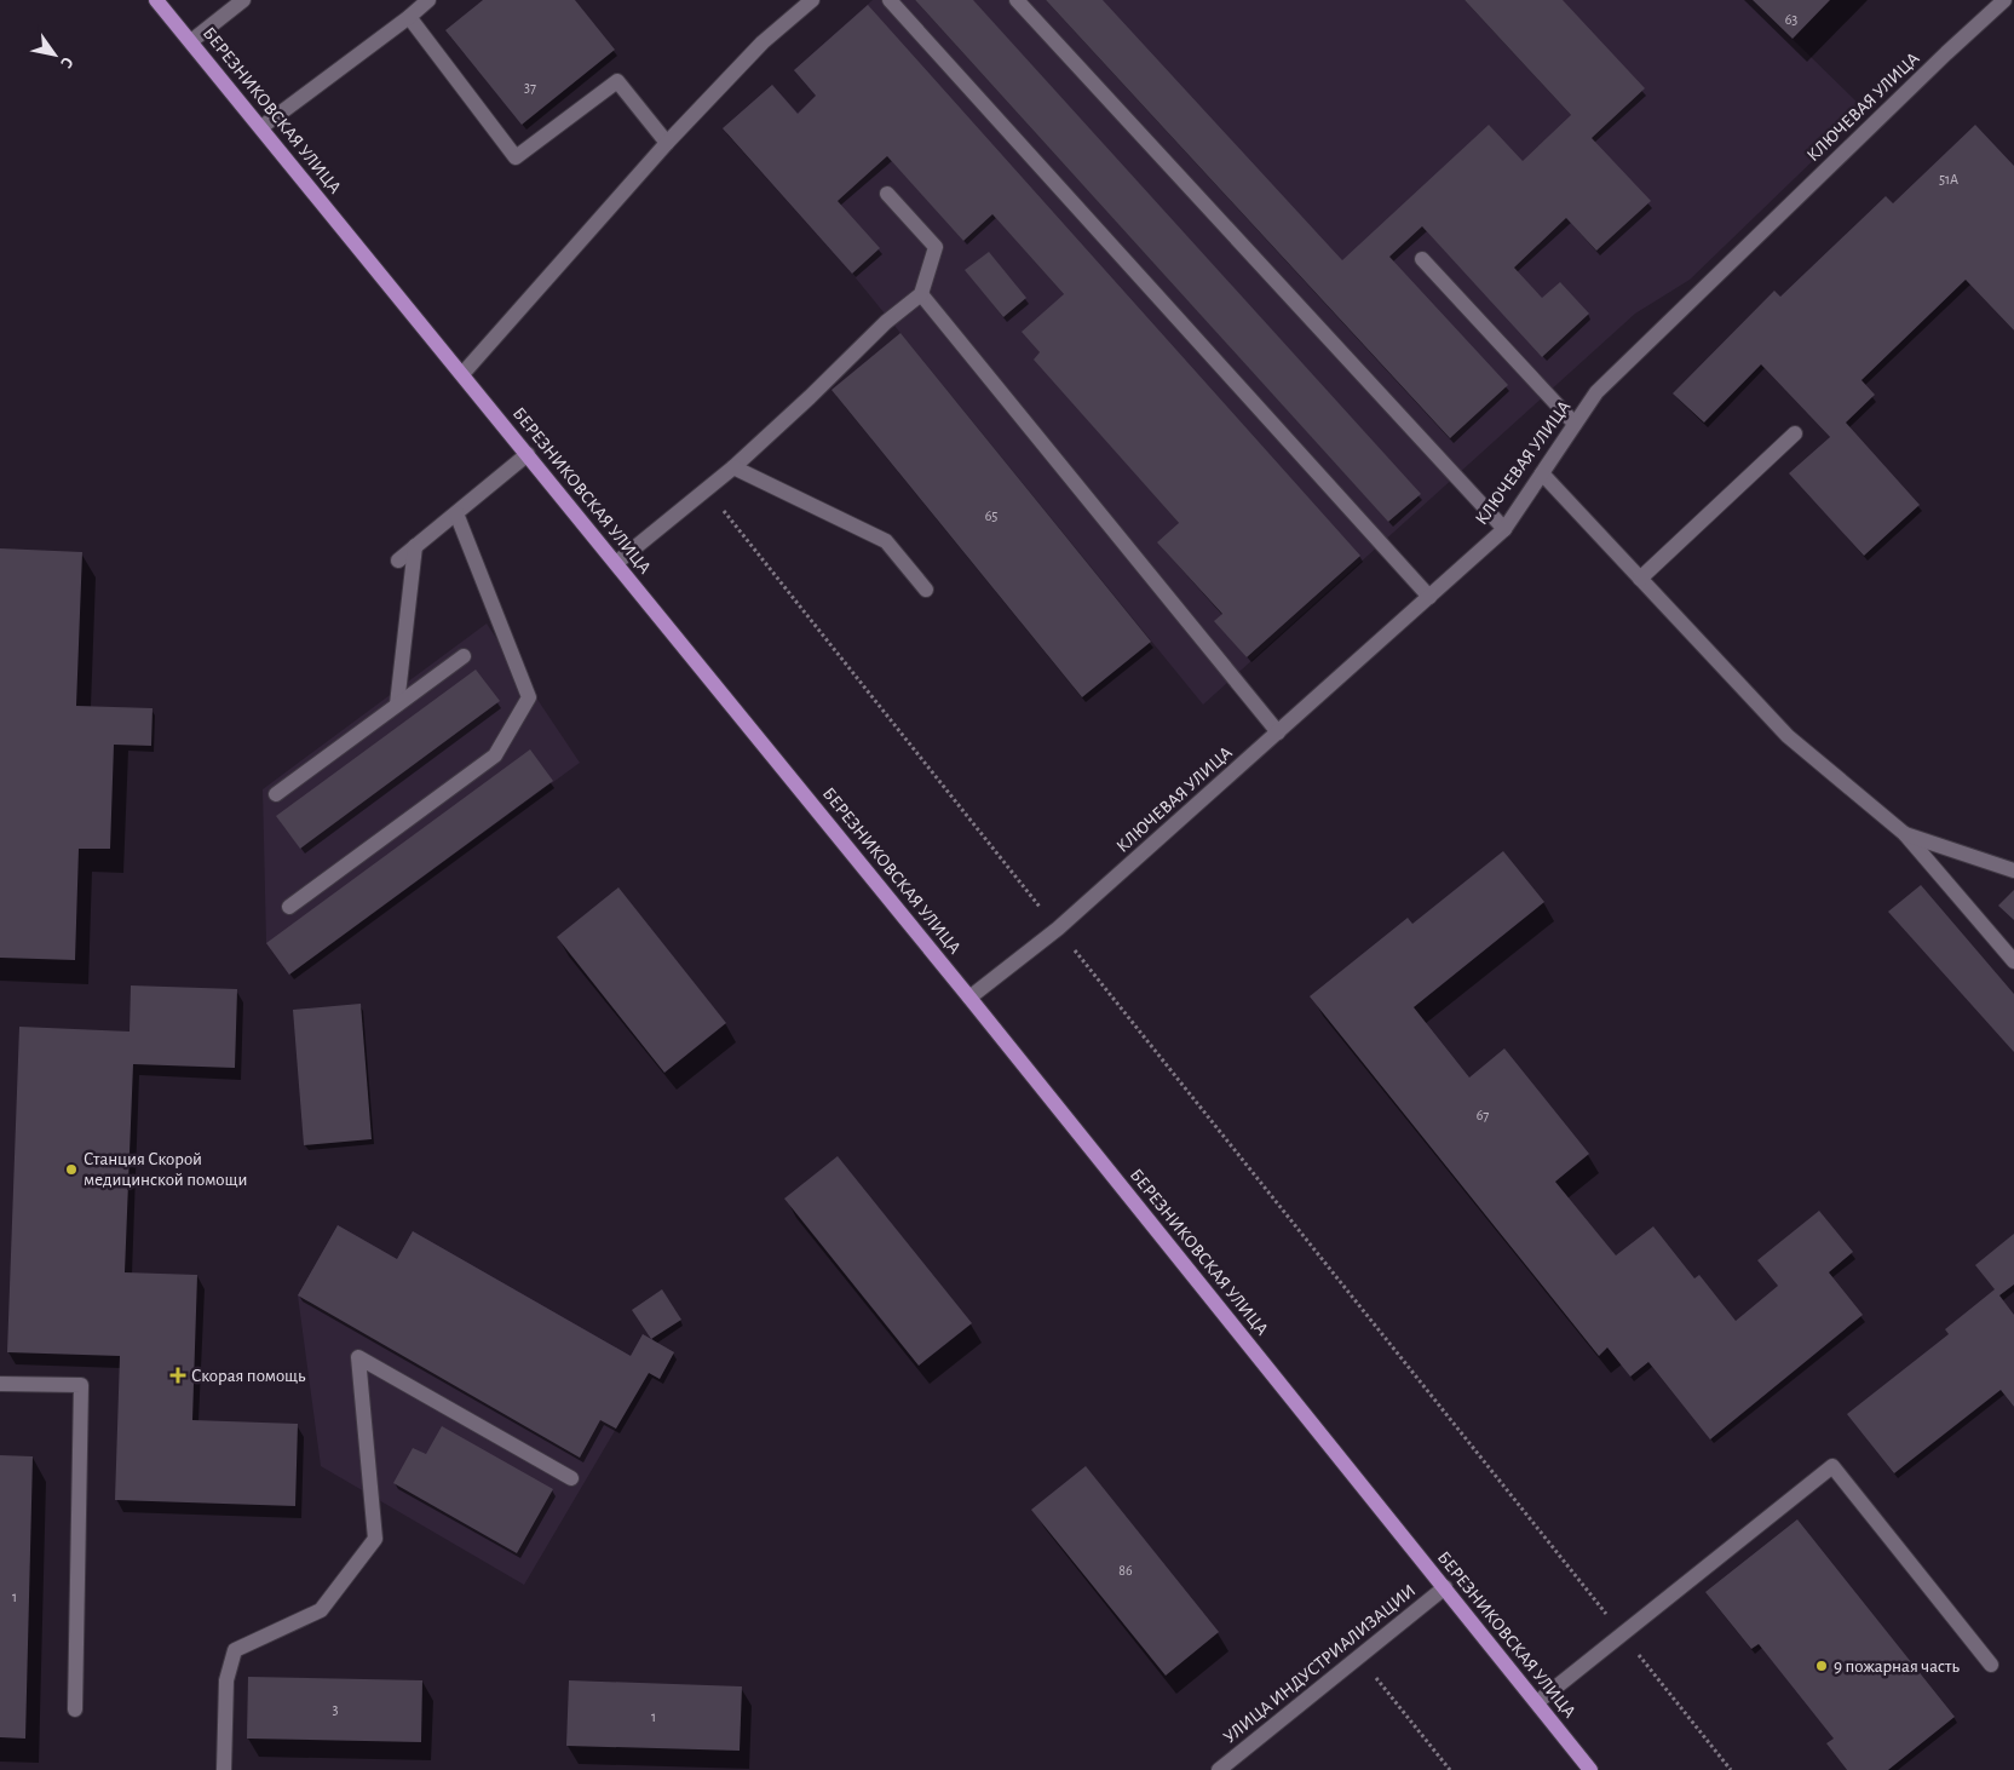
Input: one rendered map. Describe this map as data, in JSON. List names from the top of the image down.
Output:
{
  "streets": {
    "main road": ["БЕРЕЗНИКОВСКАЯ УЛИЦА"],
    "street": ["КЛЮЧЕВАЯ УЛИЦА", "УЛИЦА ИНДУСТРИАЛИЗАЦИИ"]
  },
  "crossings": [
    ["КЛЮЧЕВАЯ УЛИЦА", "БЕРЕЗНИКОВСКАЯ УЛИЦА"],
    ["БЕРЕЗНИКОВСКАЯ УЛИЦА", "УЛИЦА ИНДУСТРИАЛИЗАЦИИ"]
  ],
  "places": {
    "other": ["Станция Скорой медицинской помощи", "9 пожарная часть"],
    "health": ["Скорая помощь"]
  },
  "house_numbers": [
    "63",
    "37",
    "51А",
    "65",
    "67",
    "86",
    "1",
    "3",
    "1"
  ],
  "north": "bottom right"
}
